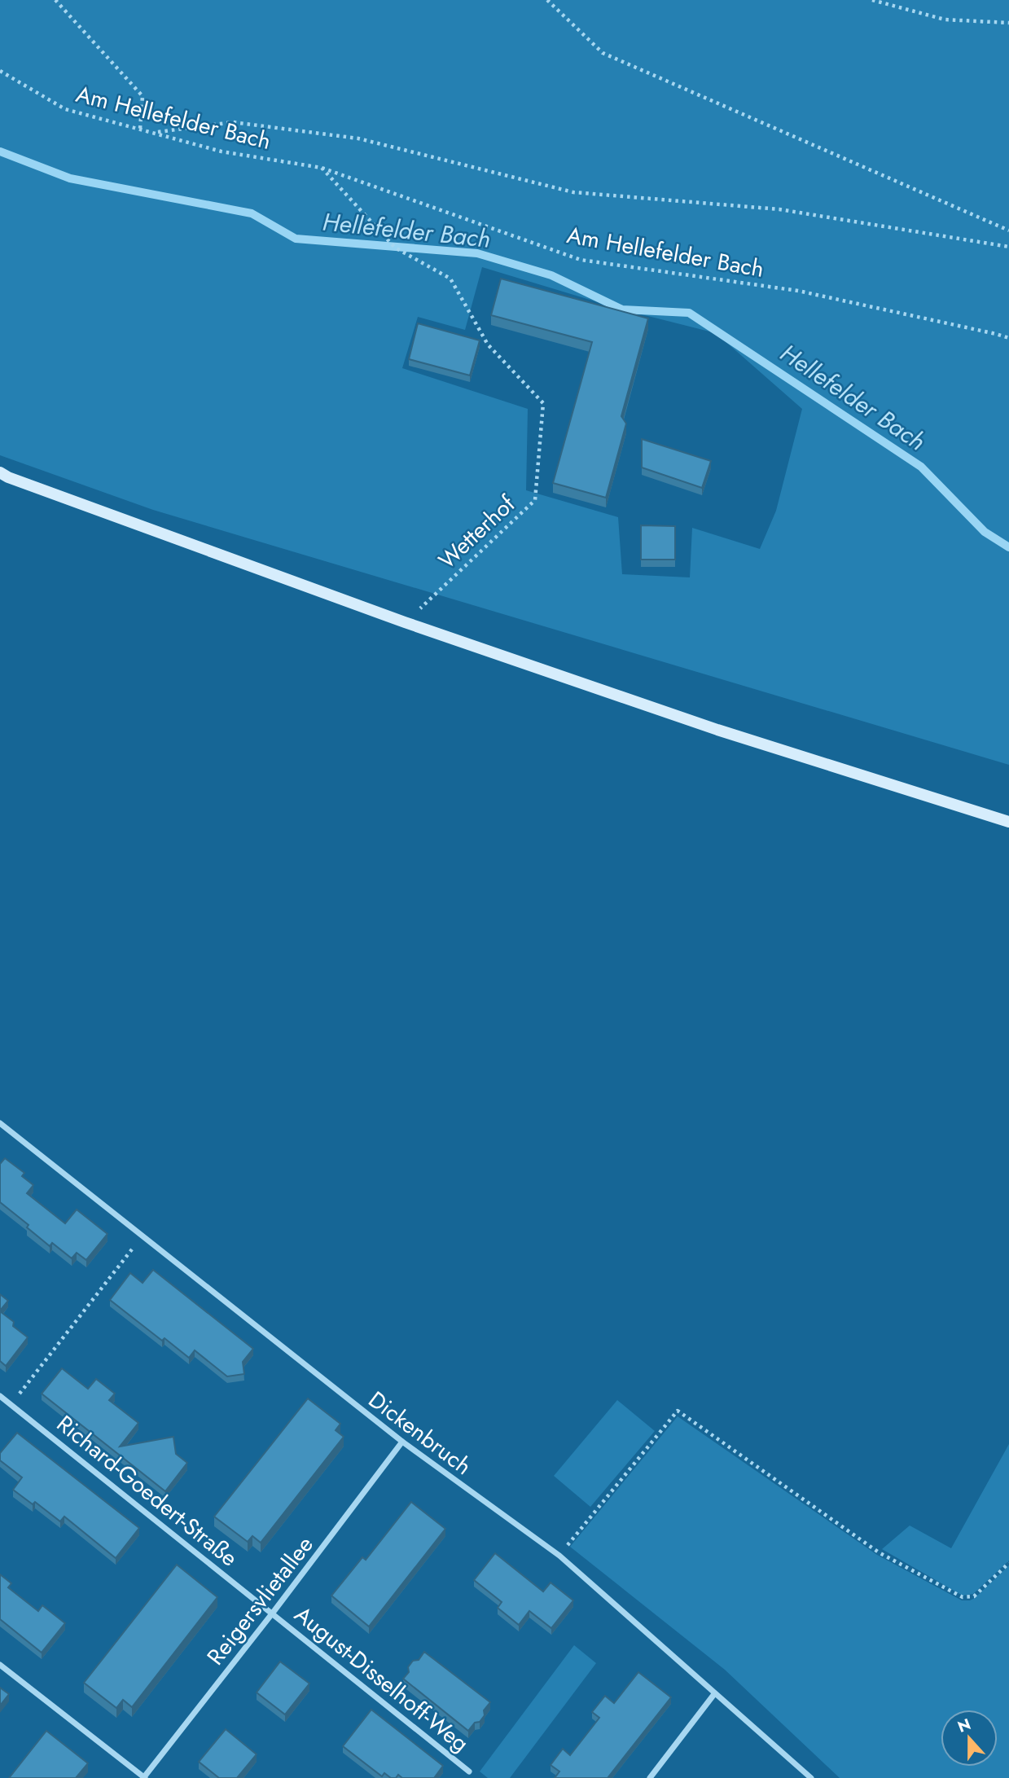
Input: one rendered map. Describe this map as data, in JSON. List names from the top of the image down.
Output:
{
  "streets": {
    "street": [
      "Dickenbruch",
      "Richard-Goedert-Straße",
      "Reigersvlietallee",
      "August-Disselhoff-Weg"
    ],
    "path": ["Am Hellefelder Bach", "Wetterhof"]
  },
  "crossings": [
    ["Am Hellefelder Bach", "Wetterhof"],
    ["Dickenbruch", "Reigersvlietallee"],
    ["Richard-Goedert-Straße", "Reigersvlietallee"],
    ["Richard-Goedert-Straße", "August-Disselhoff-Weg"],
    ["Reigersvlietallee", "August-Disselhoff-Weg"]
  ],
  "water": ["Hellefelder Bach"],
  "north": "top"
}
